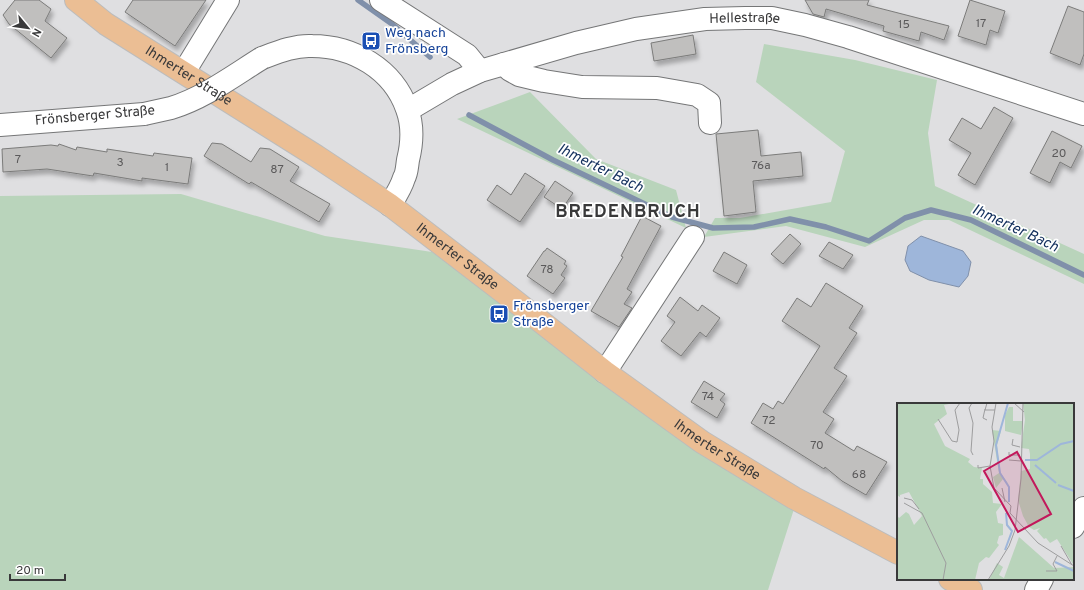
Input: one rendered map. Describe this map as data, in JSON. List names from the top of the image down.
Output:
{
  "streets": {
    "main road": ["Ihmerter Straße"],
    "street": ["Hellestraße", "Frönsberger Straße"]
  },
  "crossings": [
    ["Hellestraße", "Frönsberger Straße"],
    ["Ihmerter Straße", "Frönsberger Straße"]
  ],
  "districts": ["BREDENBRUCH"],
  "water": ["Ihmerter Bach"],
  "places": {
    "bus stop": ["Weg nach Frönsberg", "Frönsberger Straße"]
  },
  "house_numbers": [
    "17",
    "15",
    "20",
    "7",
    "3",
    "76a",
    "1",
    "87",
    "78",
    "74",
    "72",
    "70",
    "68"
  ],
  "scale_bar": "20 m",
  "north": "bottom right"
}
